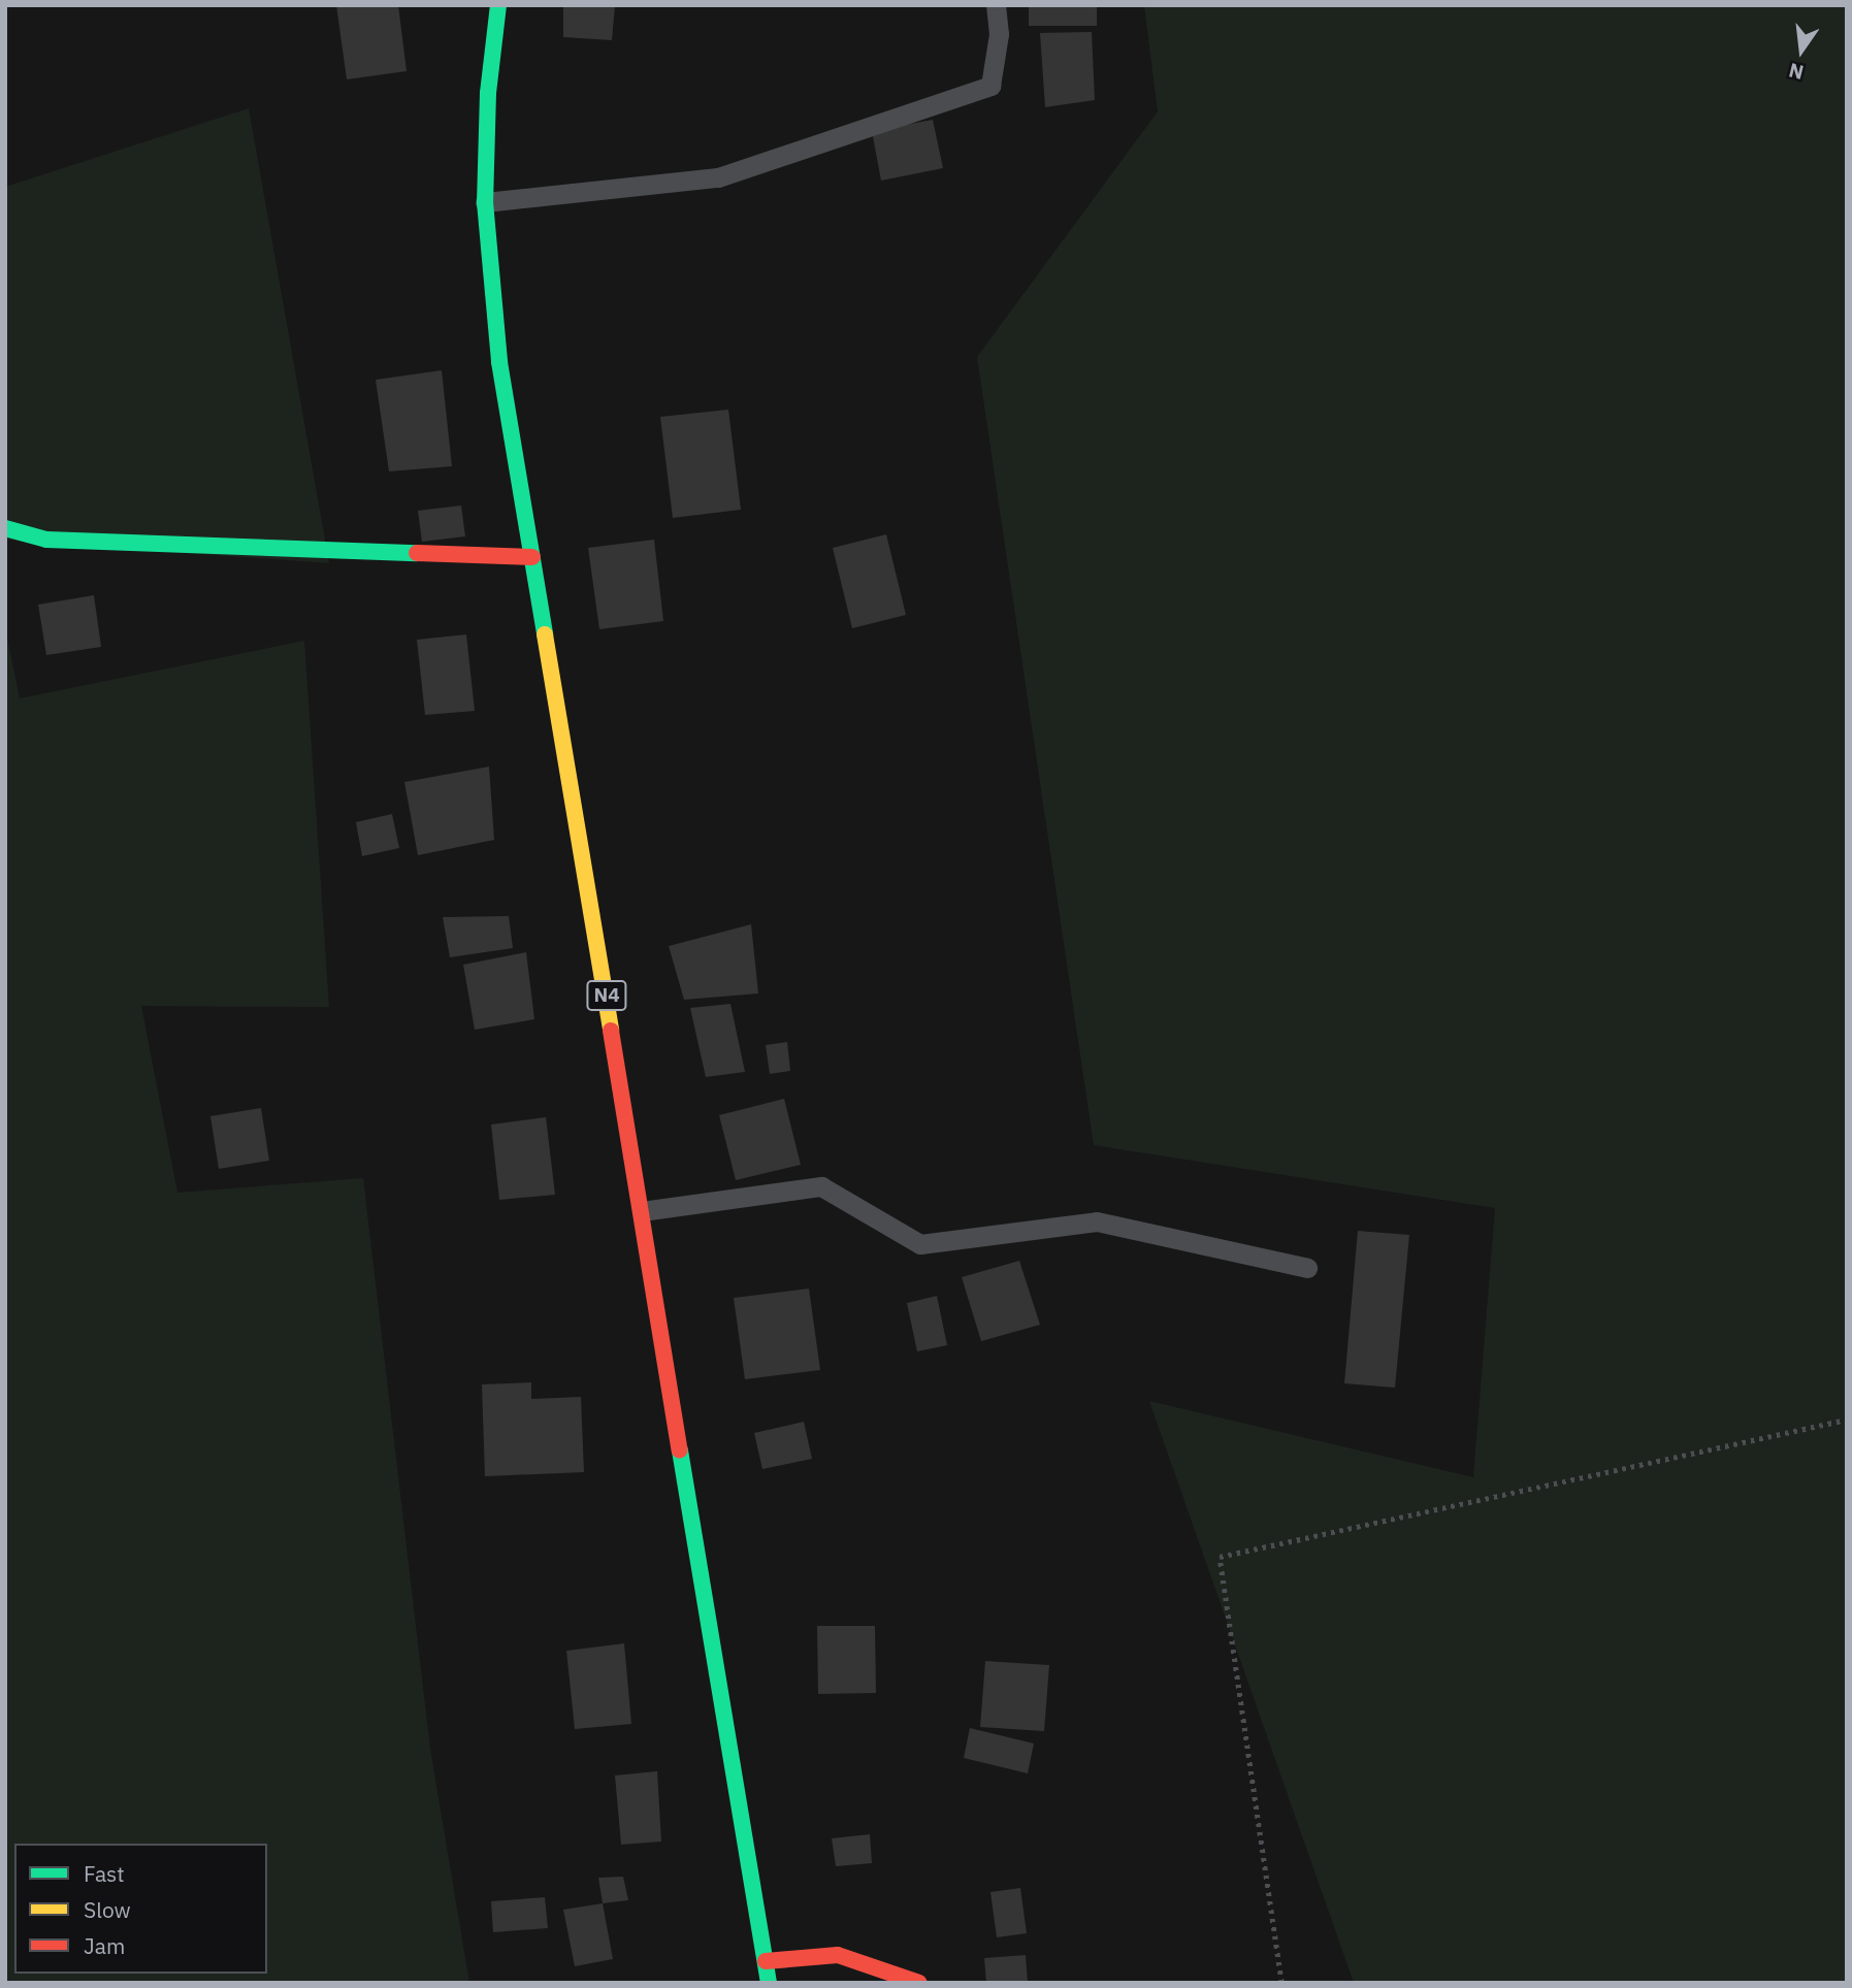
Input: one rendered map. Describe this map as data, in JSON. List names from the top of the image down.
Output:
{
  "streets": {
    "main road": ["N4"]
  },
  "legend": ["Fast", "Slow", "Jam"],
  "north": "bottom"
}
